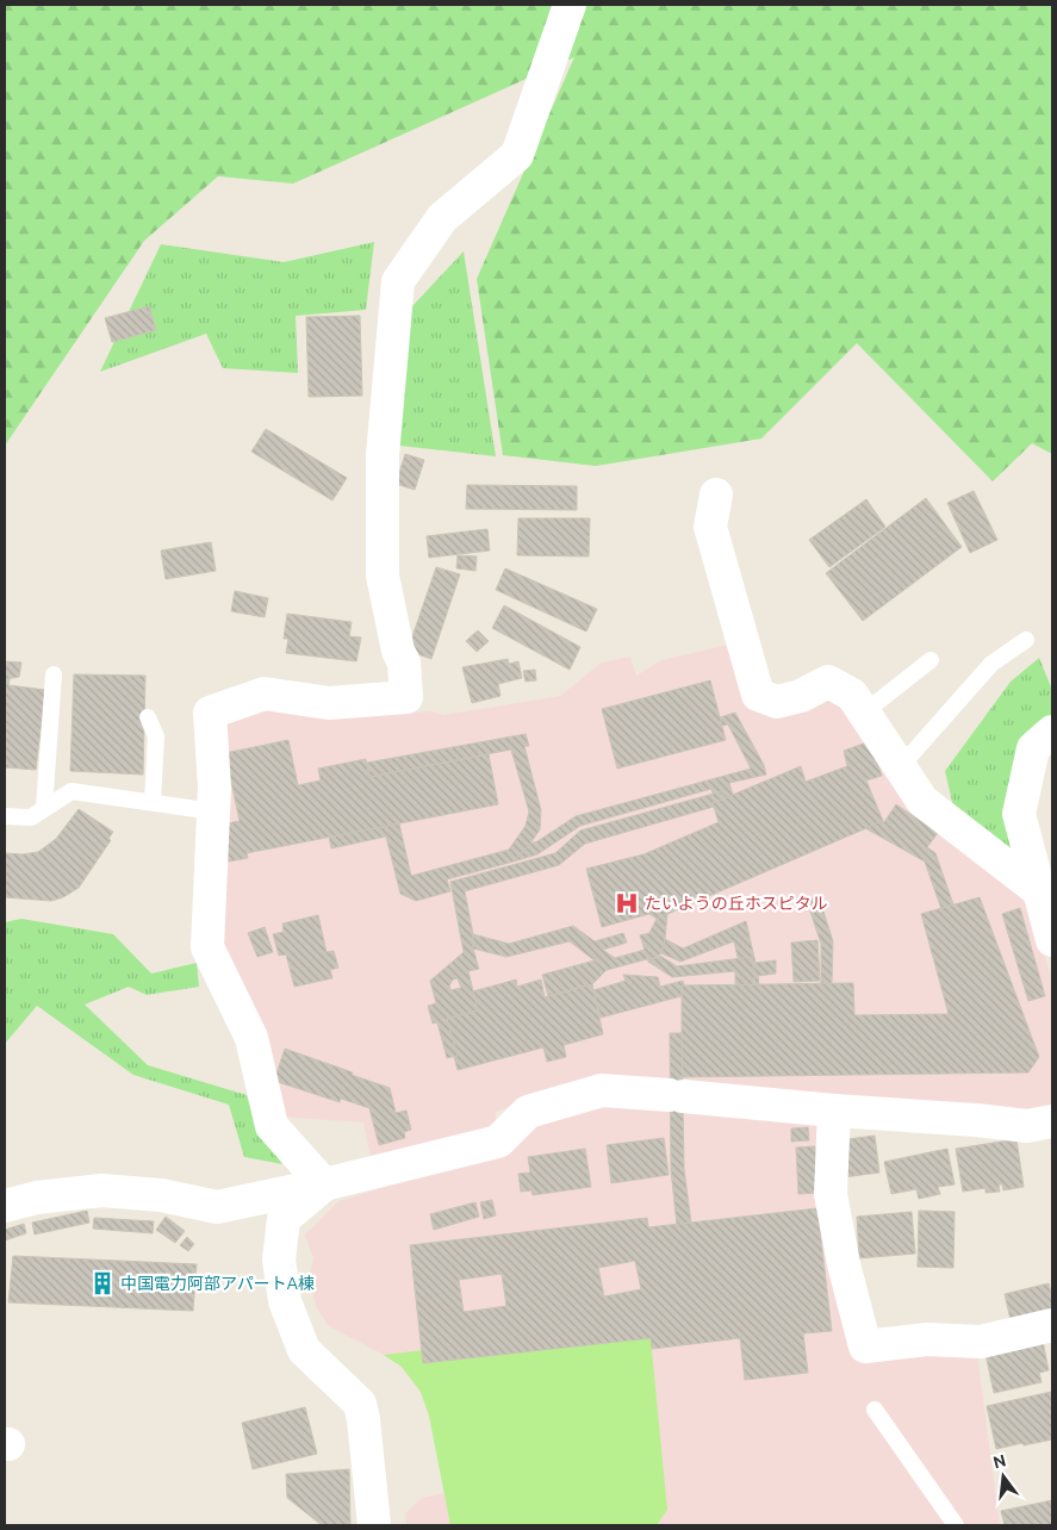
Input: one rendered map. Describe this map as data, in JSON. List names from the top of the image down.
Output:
{
  "places": {
    "hospital": ["たいようの丘ホスピタル"],
    "building": ["中国電力阿部アパートA棟"]
  },
  "north": "top"
}
